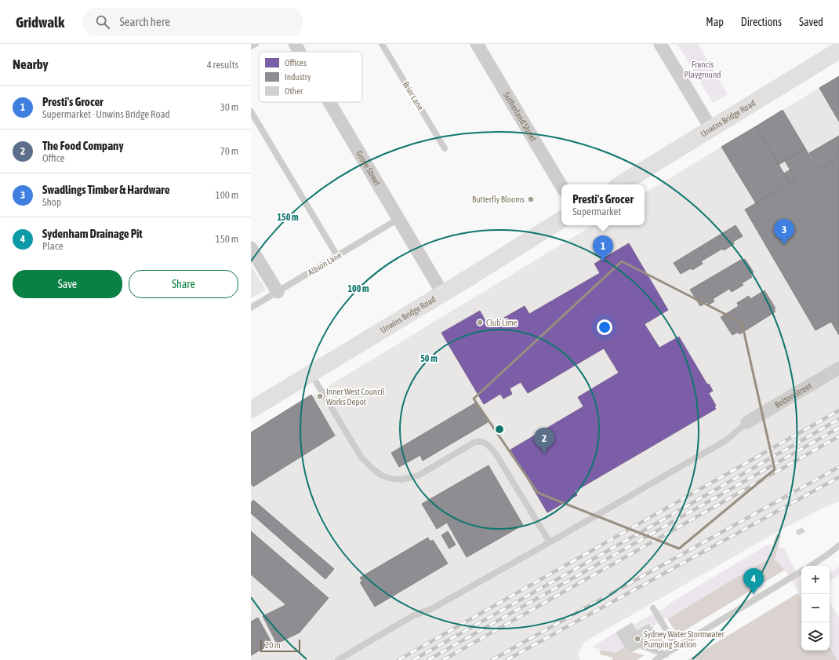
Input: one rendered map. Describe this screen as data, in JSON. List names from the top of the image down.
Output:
{
  "streets": {
    "main road": ["Unwins Bridge Road"],
    "street": ["Sutherland Street", "Grove Street", "Bolton Street"],
    "lane": ["Briar Lane", "Albion Lane"]
  },
  "crossings": [
    ["Unwins Bridge Road", "Grove Street"],
    ["Grove Street", "Albion Lane"]
  ],
  "parks": ["Francis Playground"],
  "places": [
    "Butterfly Blooms",
    "Club Lime",
    "Inner West Council Works Depot",
    "Sydney Water Stormwater Pumping Station"
  ],
  "legend": ["Offices", "Industry", "Other"],
  "scale_bar": "20 m",
  "page": {
    "header": "Gridwalk",
    "search": "Search here",
    "nav": ["Map", "Directions", "Saved"],
    "heading": ["Nearby", "4 results"],
    "list": [
      {
        "mark": "1",
        "name": "Presti's Grocer",
        "note": "Supermarket · Unwins Bridge Road",
        "value": "30 m"
      },
      {
        "mark": "2",
        "name": "The Food Company",
        "note": "Office",
        "value": "70 m"
      },
      {
        "mark": "3",
        "name": "Swadlings Timber & Hardware",
        "note": "Shop",
        "value": "100 m"
      },
      {
        "mark": "4",
        "name": "Sydenham Drainage Pit",
        "note": "Place",
        "value": "150 m"
      }
    ],
    "popup": ["Presti's Grocer", "Supermarket"],
    "pins": [
      "3",
      "1",
      "2",
      "4"
    ],
    "buttons": ["Save", "Share"],
    "map_buttons": ["+", "−"],
    "scale": "20 m"
  },
  "rings": ["150 m", "100 m", "50 m"]
}
